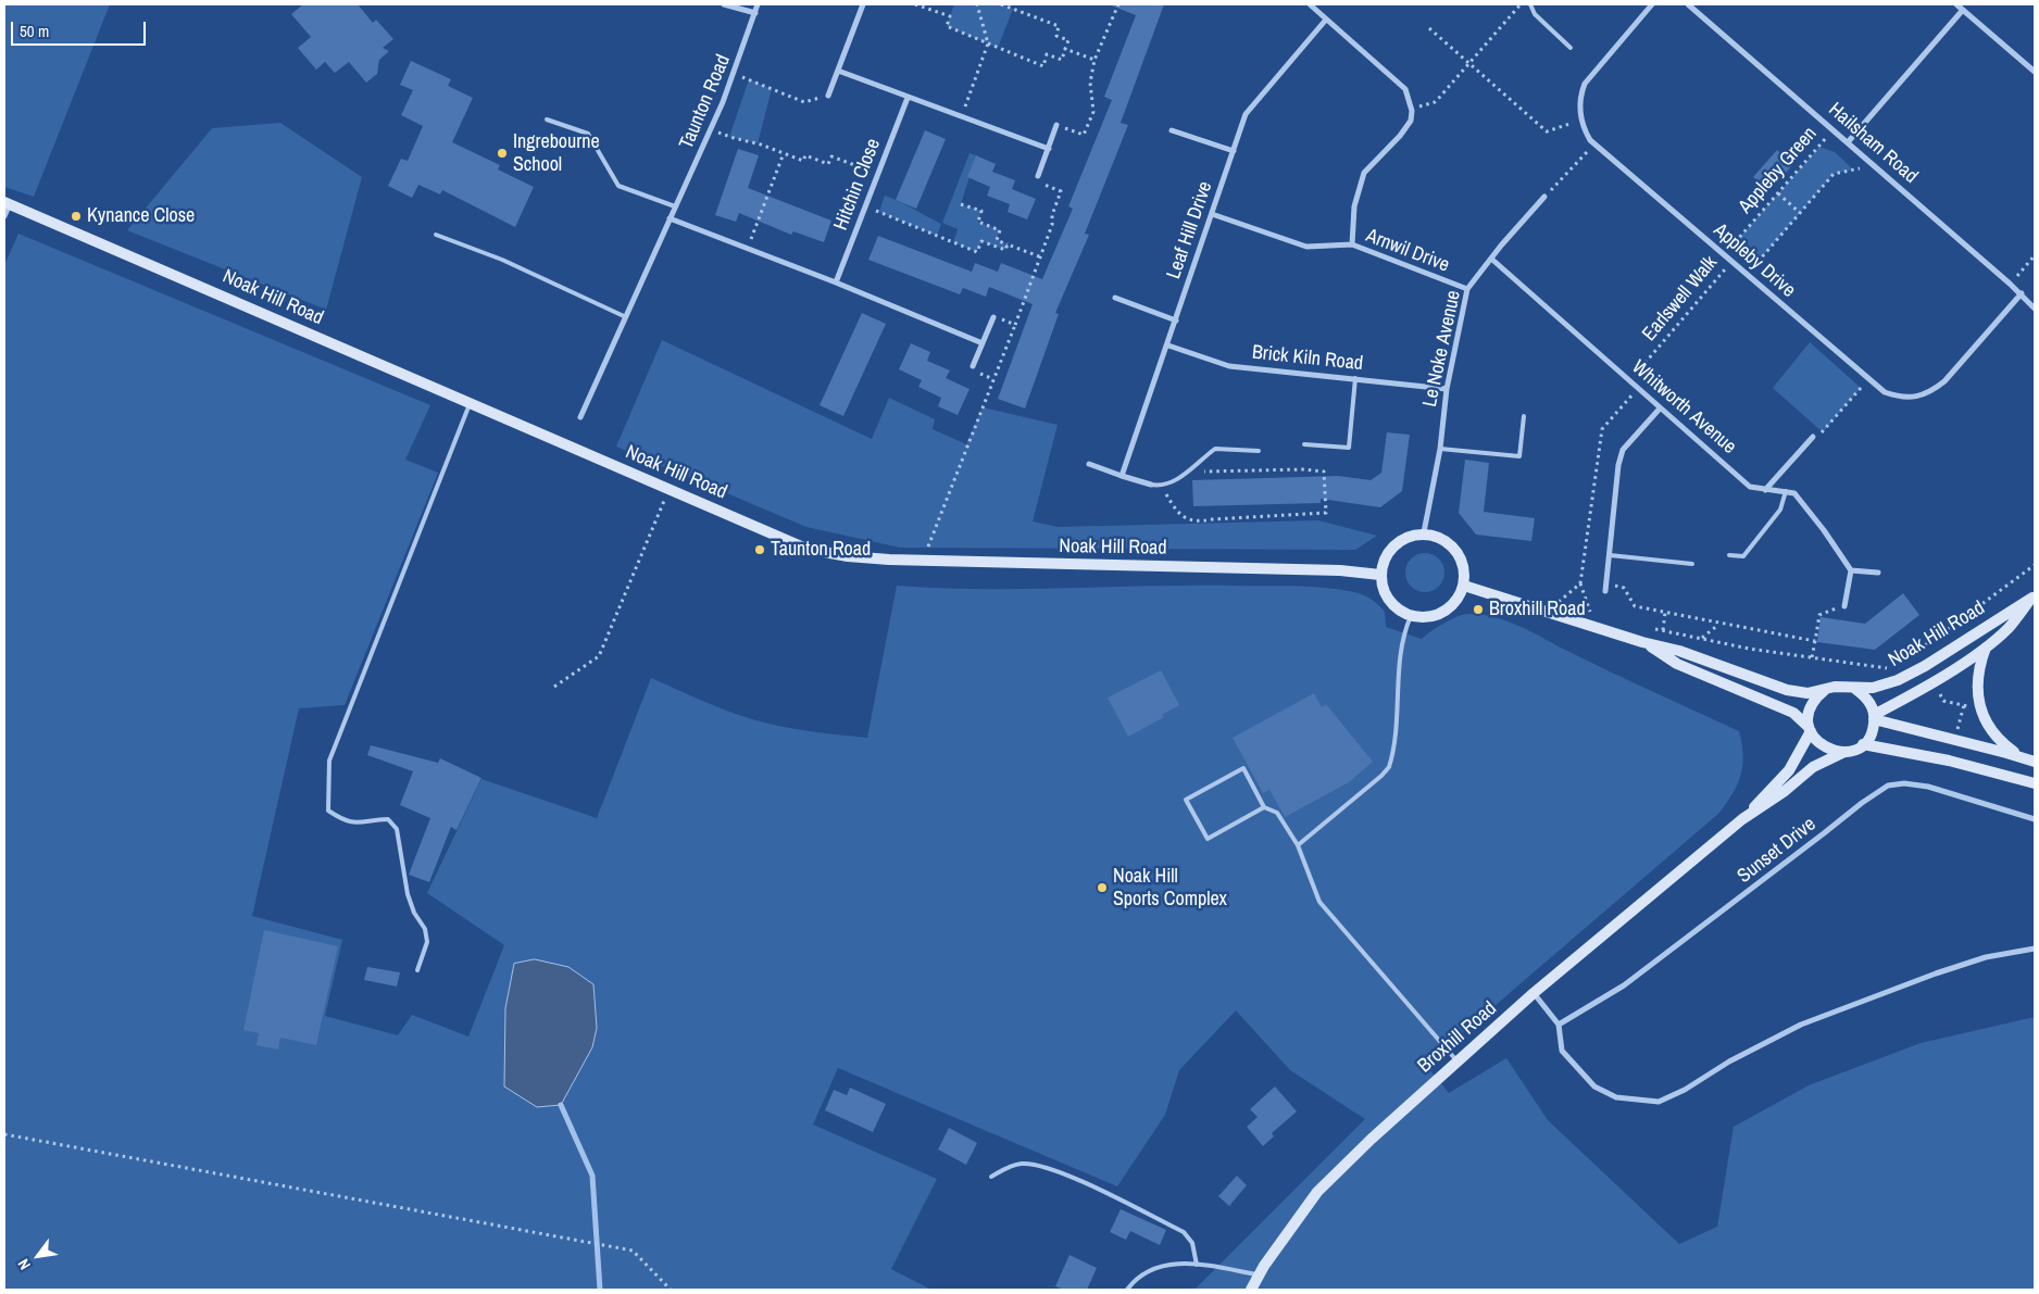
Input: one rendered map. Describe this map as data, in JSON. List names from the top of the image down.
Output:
{
  "streets": {
    "street": [
      "Taunton Road",
      "Hailsham Road",
      "Hitchin Close",
      "Leaf Hill Drive",
      "Arnwil Drive",
      "Appleby Drive",
      "Noak Hill Road",
      "Le Noke Avenue",
      "Brick Kiln Road",
      "Whitworth Avenue",
      "Sunset Drive",
      "Broxhill Road"
    ],
    "path": ["Appleby Green", "Earlswell Walk"]
  },
  "crossings": [
    ["Hailsham Road", "Appleby Green"],
    ["Hailsham Road", "Appleby Drive"],
    ["Appleby Green", "Appleby Drive"],
    ["Leaf Hill Drive", "Arnwil Drive"],
    ["Leaf Hill Drive", "Brick Kiln Road"],
    ["Arnwil Drive", "Le Noke Avenue"],
    ["Appleby Drive", "Earlswell Walk"],
    ["Noak Hill Road", "Le Noke Avenue"],
    ["Noak Hill Road", "Broxhill Road"],
    ["Earlswell Walk", "Whitworth Avenue"],
    ["Le Noke Avenue", "Brick Kiln Road"],
    ["Le Noke Avenue", "Whitworth Avenue"]
  ],
  "places": [
    "Ingrebourne School",
    "Kynance Close",
    "Taunton Road",
    "Broxhill Road",
    "Noak Hill Sports Complex"
  ],
  "scale_bar": "50 m",
  "north": "bottom left"
}
